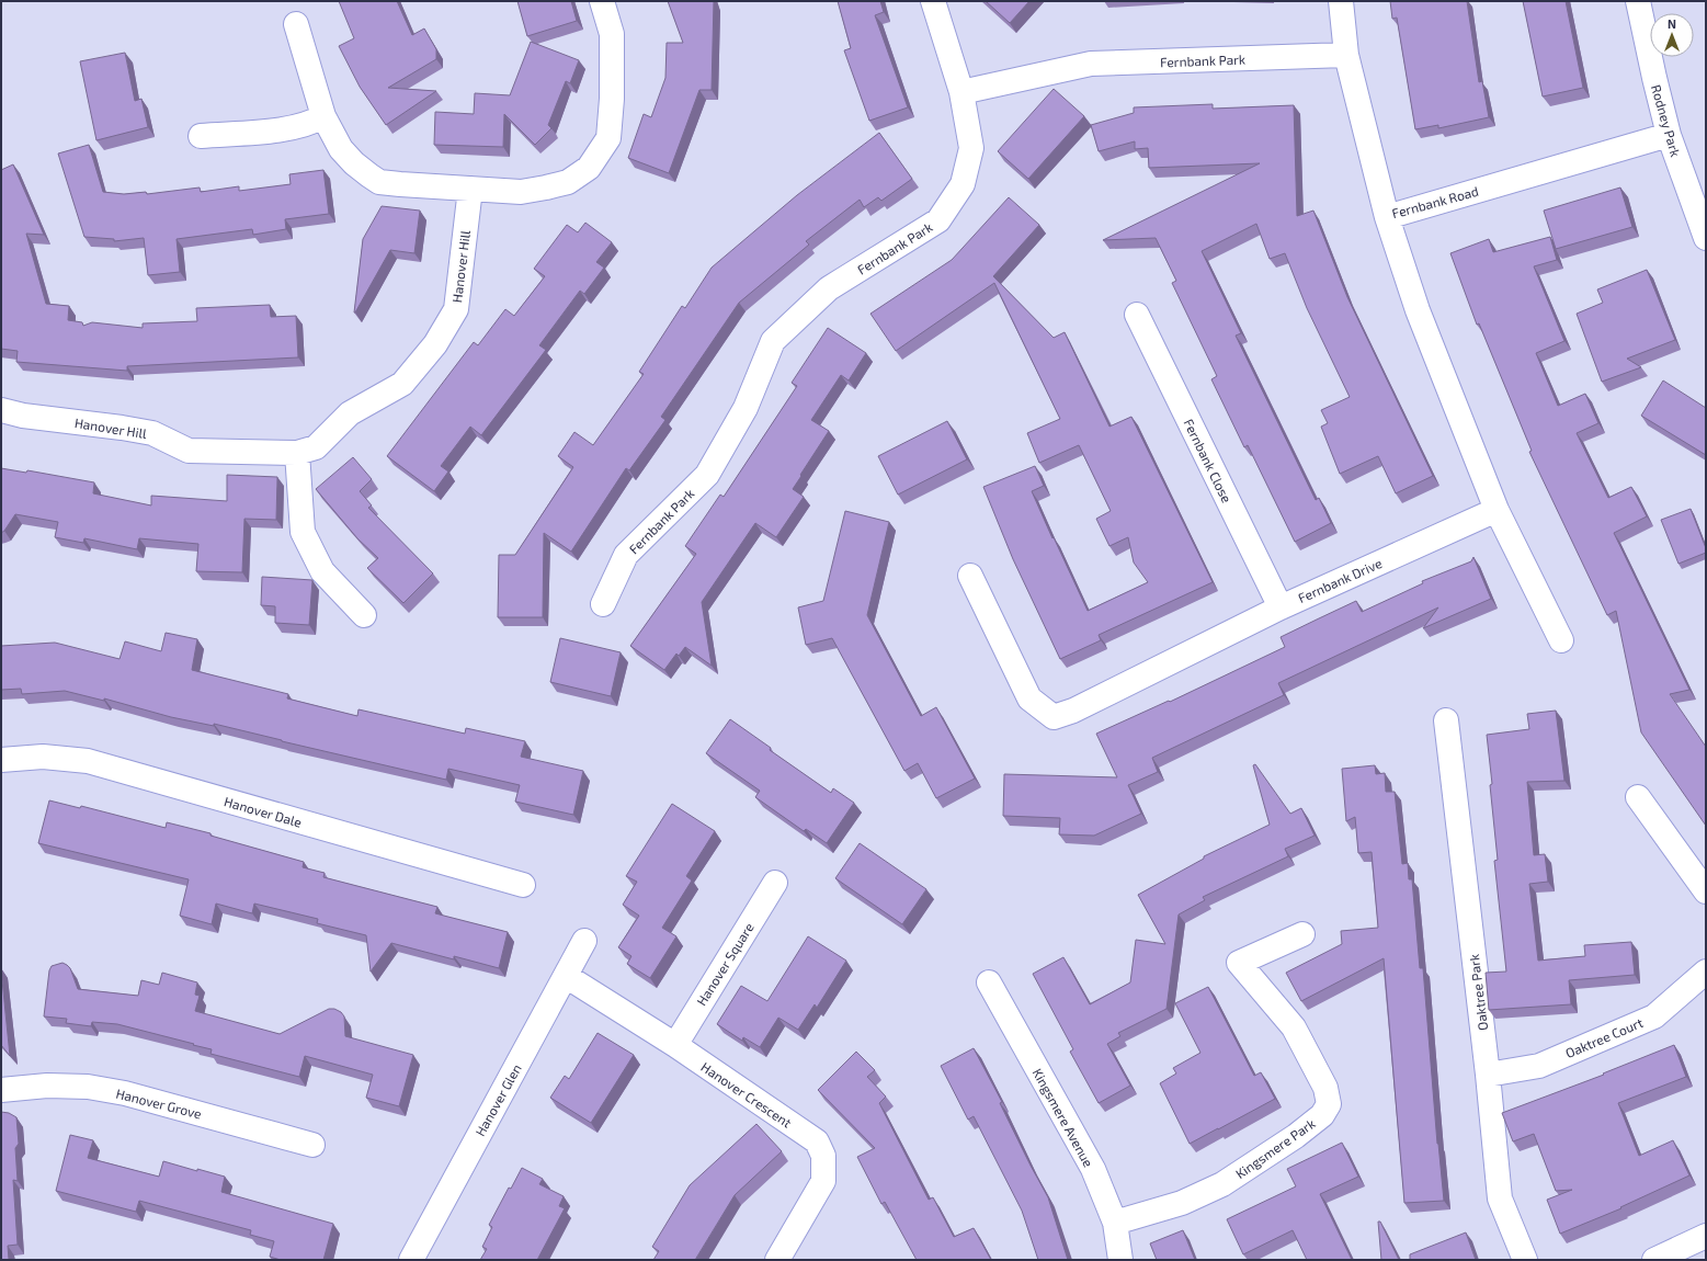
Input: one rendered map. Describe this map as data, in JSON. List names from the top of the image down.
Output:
{
  "streets": {
    "street": [
      "Fernbank Park",
      "Rodney Park",
      "Fernbank Road",
      "Hanover Hill",
      "Fernbank Close",
      "Fernbank Drive",
      "Hanover Dale",
      "Hanover Square",
      "Oaktree Park",
      "Oaktree Court",
      "Hanover Crescent",
      "Hanover Glen",
      "Hanover Grove",
      "Kingsmere Avenue",
      "Kingsmere Park"
    ]
  },
  "crossings": [
    ["Fernbank Park", "Fernbank Road"],
    ["Rodney Park", "Fernbank Road"],
    ["Fernbank Close", "Fernbank Drive"],
    ["Hanover Square", "Hanover Crescent"],
    ["Oaktree Park", "Oaktree Court"],
    ["Hanover Crescent", "Hanover Glen"],
    ["Kingsmere Avenue", "Kingsmere Park"]
  ],
  "north": "top"
}
